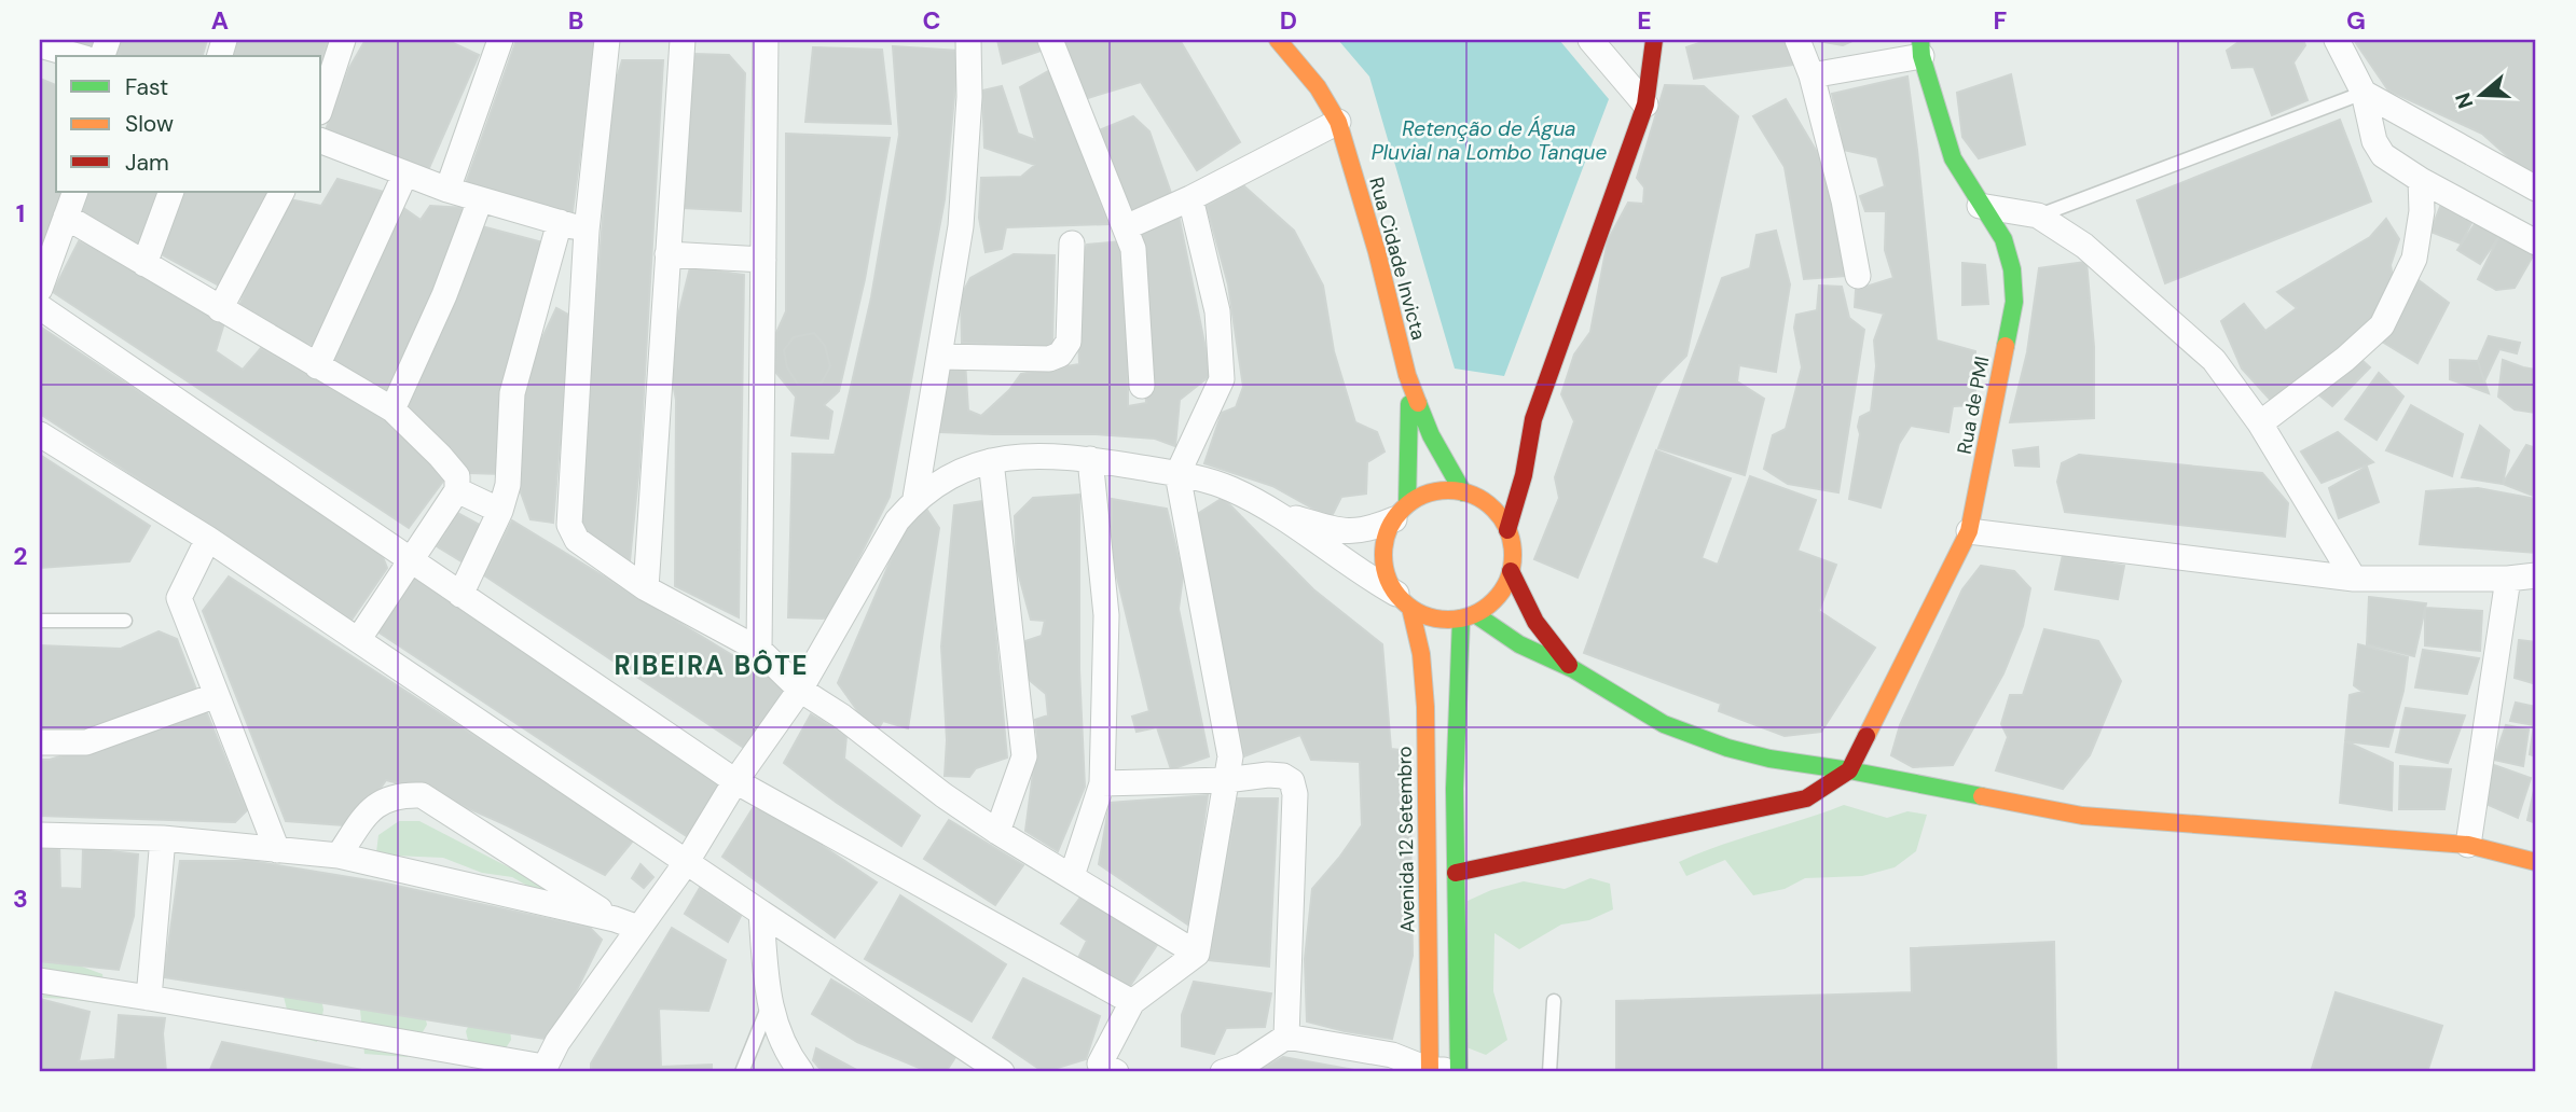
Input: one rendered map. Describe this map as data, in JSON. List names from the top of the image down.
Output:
{
  "streets": {
    "main road": ["Rua Cidade Invicta", "Rua de PMI", "Avenida 12 Setembro"]
  },
  "crossings": [
    ["Rua Cidade Invicta", "Avenida 12 Setembro"]
  ],
  "districts": ["RIBEIRA BÔTE"],
  "water": ["Retenção de Água Pluvial na Lombo Tanque"],
  "legend": ["Fast", "Slow", "Jam"],
  "north": "left",
  "grid": {
    "columns": [
      "A",
      "B",
      "C",
      "D",
      "E",
      "F",
      "G"
    ],
    "rows": ["1", "2", "3"]
  }
}
